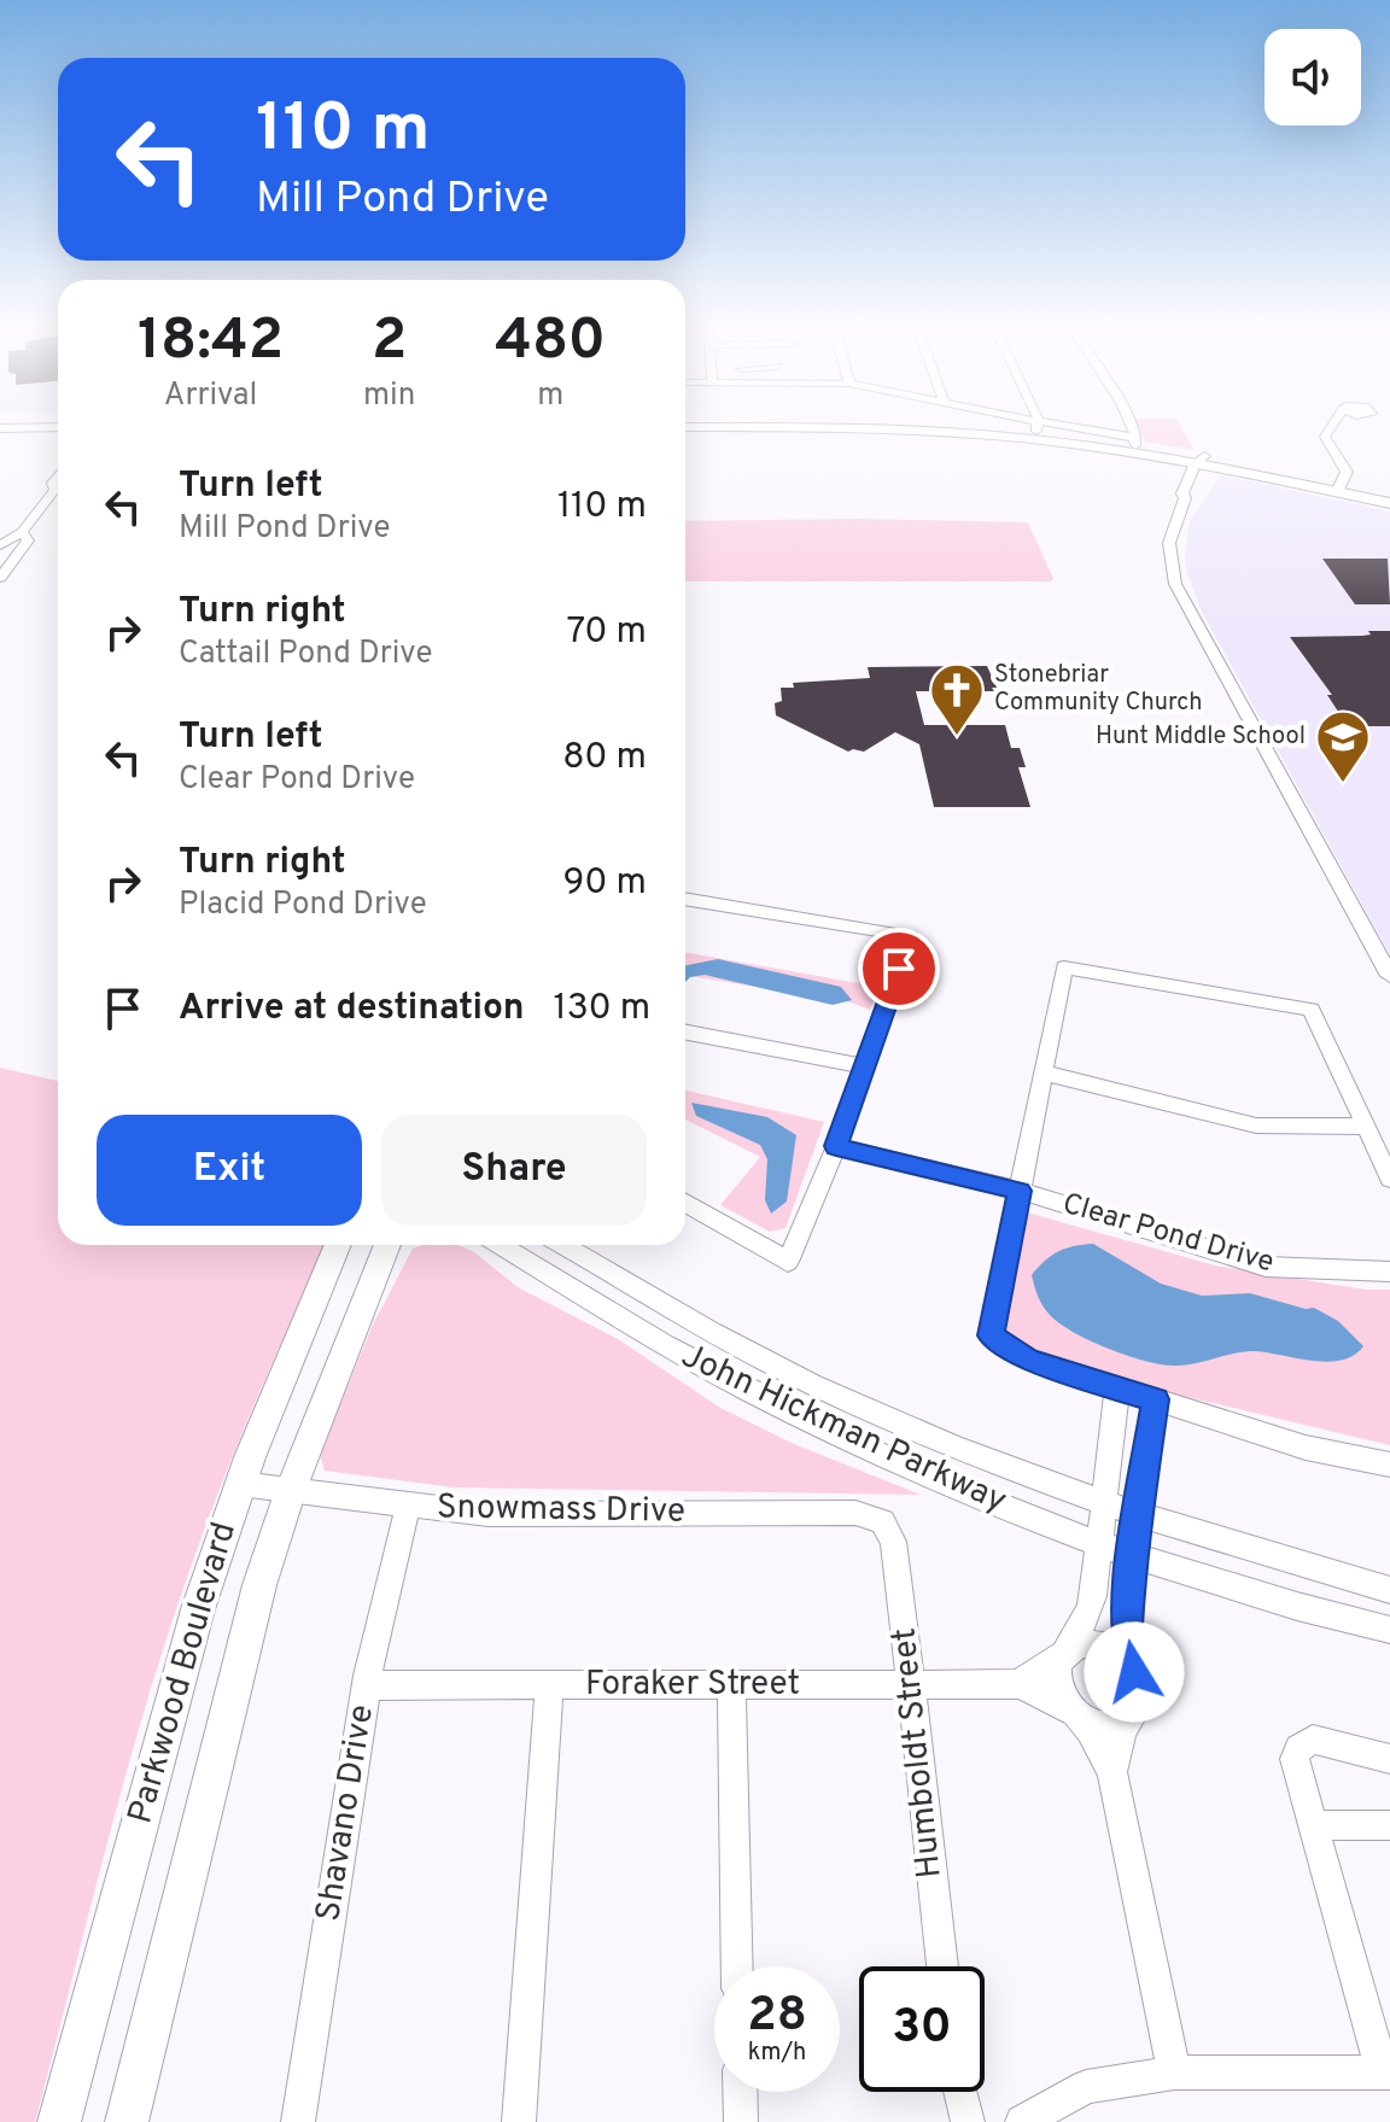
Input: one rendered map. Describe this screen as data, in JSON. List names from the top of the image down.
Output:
{
  "streets": {
    "main road": ["Parkwood Boulevard"],
    "street": [
      "Clear Pond Drive",
      "John Hickman Parkway",
      "Snowmass Drive",
      "Foraker Street",
      "Humboldt Street",
      "Shavano Drive"
    ]
  },
  "crossings": [
    ["Snowmass Drive", "Parkwood Boulevard"],
    ["Snowmass Drive", "Humboldt Street"],
    ["Snowmass Drive", "Shavano Drive"],
    ["Foraker Street", "Humboldt Street"],
    ["Foraker Street", "Shavano Drive"]
  ],
  "places": {
    "church": ["Stonebriar Community Church"],
    "school or university": ["Hunt Middle School"]
  },
  "page": {
    "turn": ["110 m", "Mill Pond Drive"],
    "eta": [
      "18:42",
      "Arrival",
      "2",
      "min",
      "480",
      "m"
    ],
    "list": [
      {
        "name": "Turn left",
        "note": "Mill Pond Drive",
        "value": "110 m"
      },
      {
        "name": "Turn right",
        "note": "Cattail Pond Drive",
        "value": "70 m"
      },
      {
        "name": "Turn left",
        "note": "Clear Pond Drive",
        "value": "80 m"
      },
      {
        "name": "Turn right",
        "note": "Placid Pond Drive",
        "value": "90 m"
      },
      {
        "name": "Arrive at destination",
        "value": "130 m"
      }
    ],
    "buttons": ["Exit", "Share"],
    "speed": "28 km/h",
    "limit": "30"
  }
}
